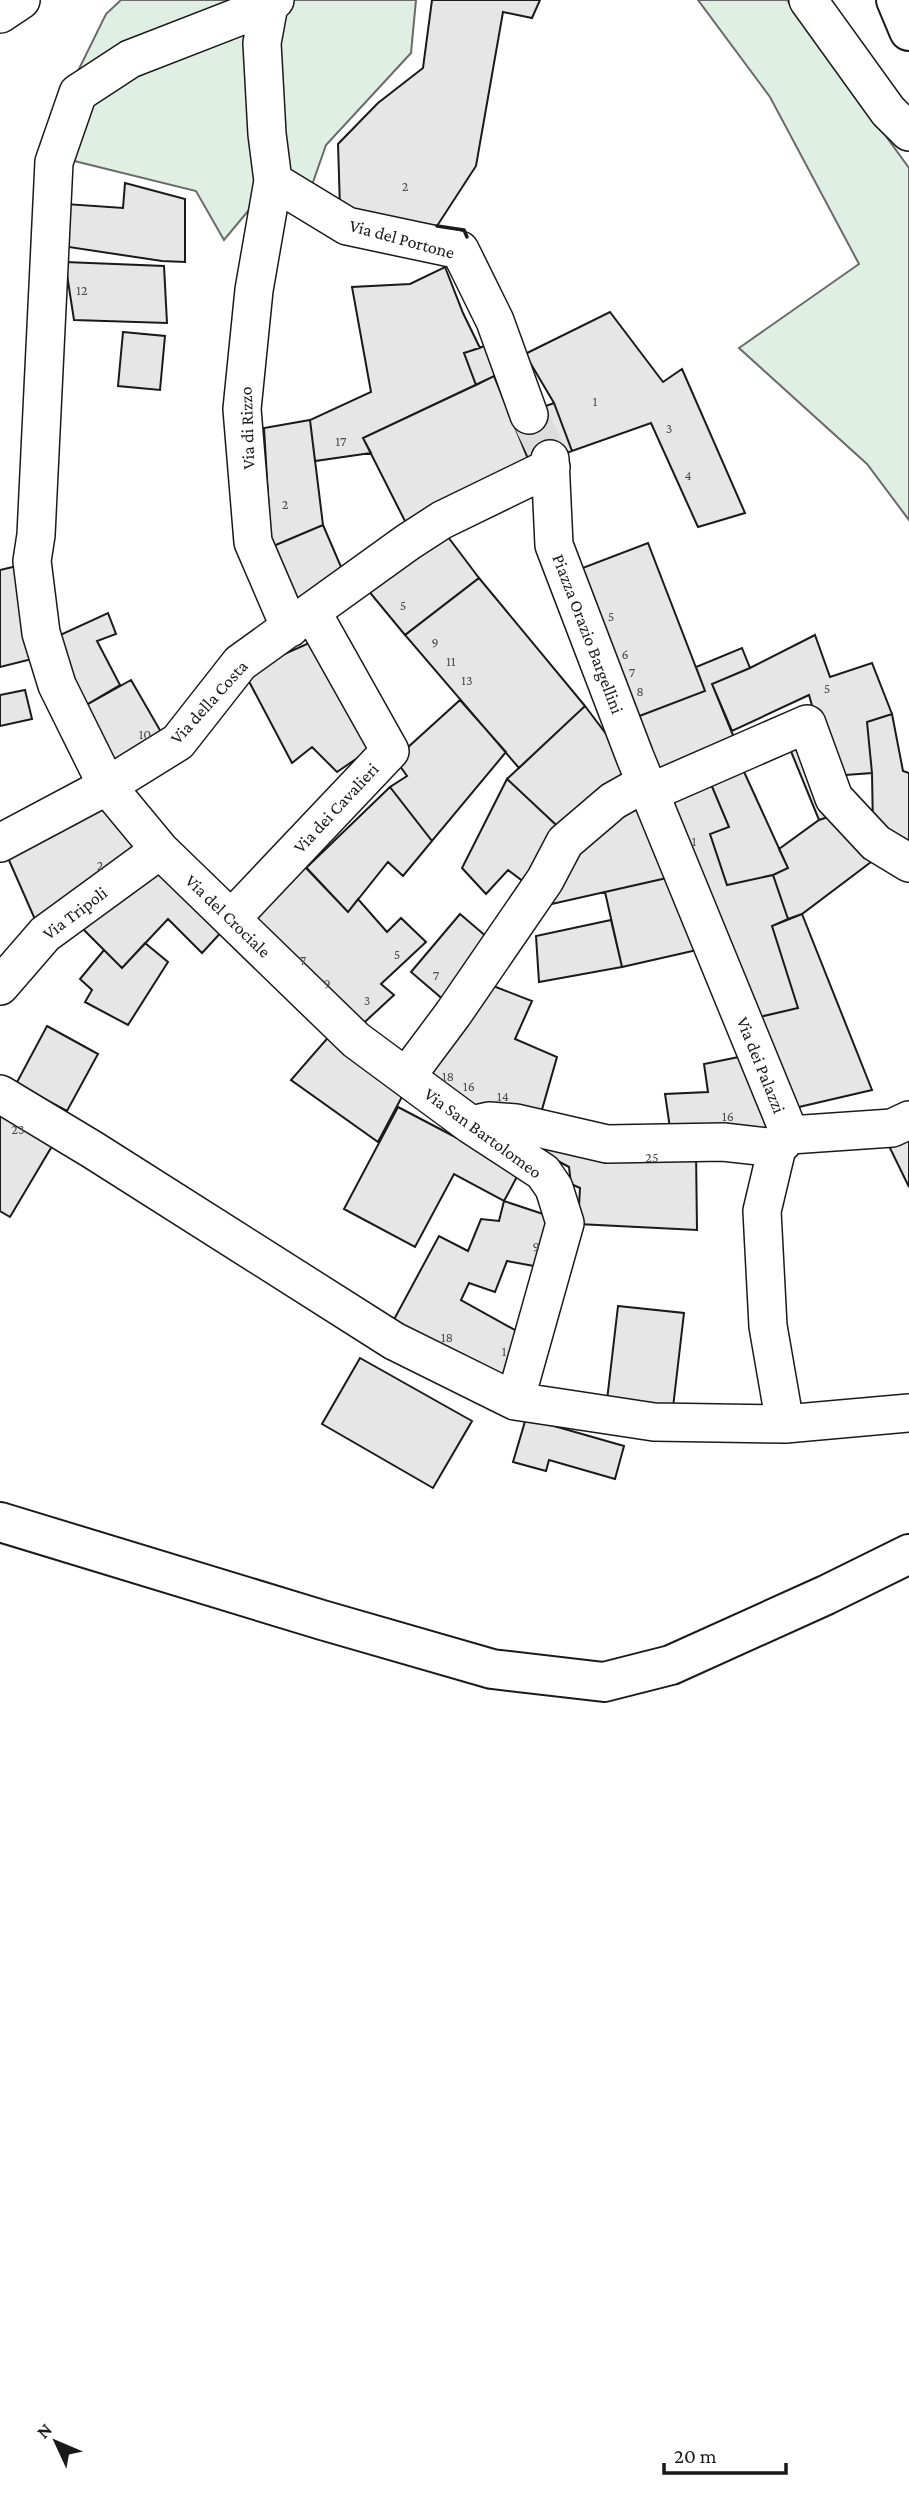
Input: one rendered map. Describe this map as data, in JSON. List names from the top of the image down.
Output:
{
  "streets": {
    "street": [
      "Via del Portone",
      "Via di Rizzo",
      "Piazza Orazio Bargellini",
      "Via della Costa",
      "Via dei Cavalieri",
      "Via Tripoli",
      "Via del Crociale",
      "Via dei Palazzi",
      "Via San Bartolomeo"
    ]
  },
  "crossings": [
    ["Via del Portone", "Via di Rizzo"],
    ["Via di Rizzo", "Via della Costa"],
    ["Via di Rizzo", "Via dei Cavalieri"],
    ["Piazza Orazio Bargellini", "Via della Costa"],
    ["Piazza Orazio Bargellini", "Via dei Palazzi"],
    ["Piazza Orazio Bargellini", "Via San Bartolomeo"],
    ["Via della Costa", "Via dei Cavalieri"],
    ["Via della Costa", "Via del Crociale"],
    ["Via dei Cavalieri", "Via del Crociale"],
    ["Via Tripoli", "Via del Crociale"],
    ["Via del Crociale", "Via San Bartolomeo"],
    ["Via dei Palazzi", "Via San Bartolomeo"]
  ],
  "house_numbers": [
    "2",
    "12",
    "1",
    "3",
    "17",
    "4",
    "2",
    "5",
    "5",
    "9",
    "6",
    "11",
    "7",
    "13",
    "5",
    "8",
    "10",
    "1",
    "2",
    "5",
    "7",
    "7",
    "9",
    "3",
    "18",
    "16",
    "14",
    "16",
    "23",
    "25",
    "9",
    "18",
    "1"
  ],
  "scale_bar": "20 m",
  "north": "top left"
}
